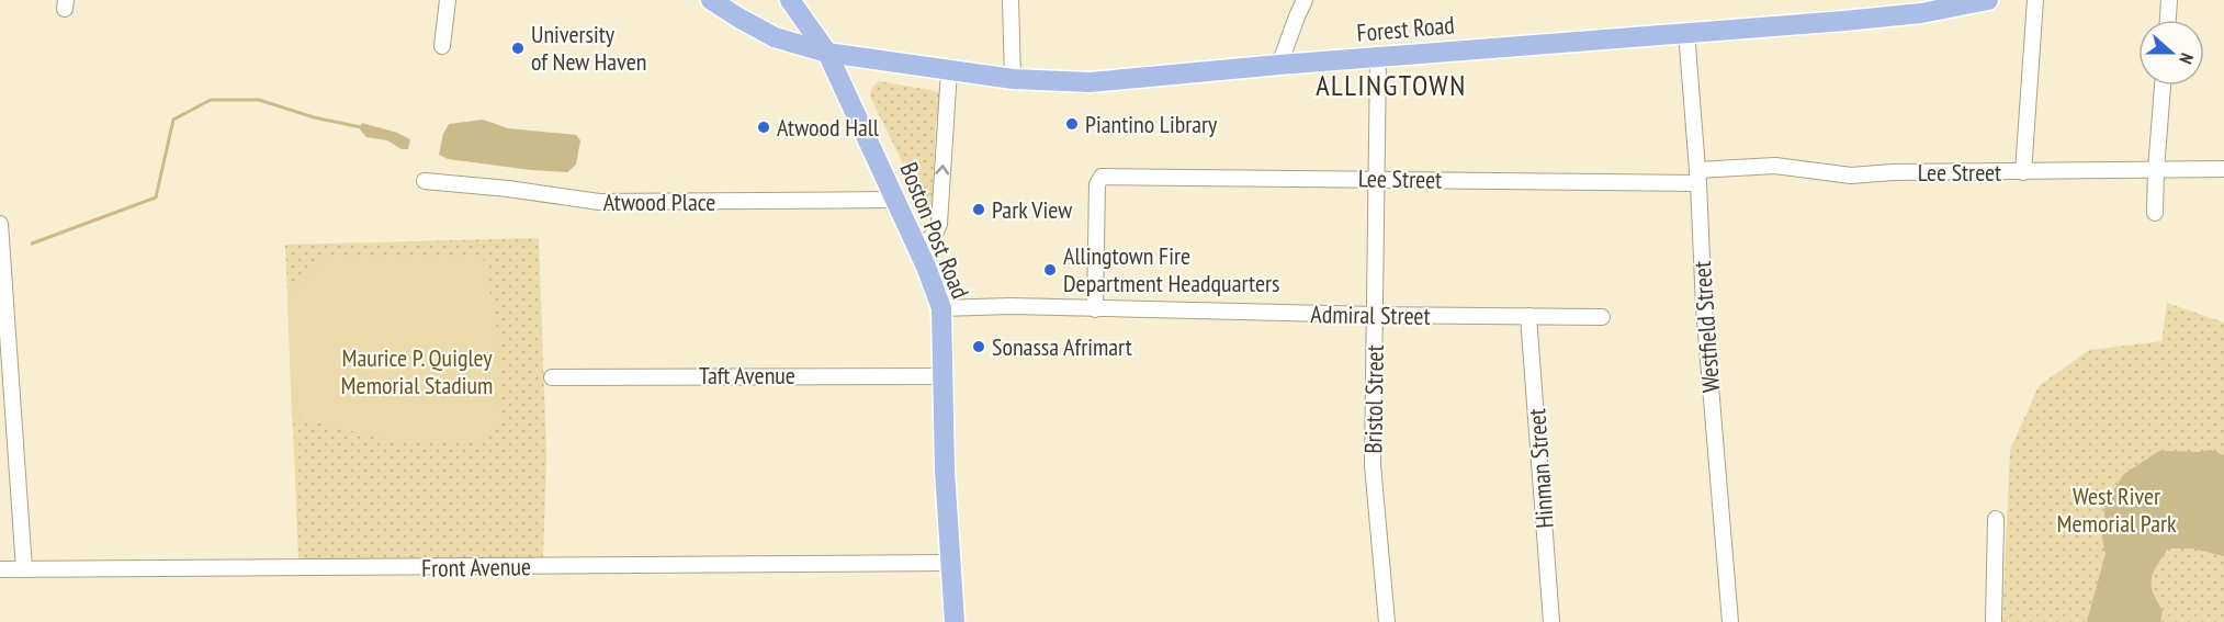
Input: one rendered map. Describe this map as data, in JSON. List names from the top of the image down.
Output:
{
  "streets": {
    "main road": ["Forest Road", "Boston Post Road"],
    "street": [
      "Lee Street",
      "Atwood Place",
      "Admiral Street",
      "Westfield Street",
      "Taft Avenue",
      "Bristol Street",
      "Hinman Street",
      "Front Avenue"
    ]
  },
  "crossings": [
    ["Forest Road", "Boston Post Road"],
    ["Forest Road", "Westfield Street"],
    ["Forest Road", "Bristol Street"],
    ["Lee Street", "Admiral Street"],
    ["Lee Street", "Westfield Street"],
    ["Lee Street", "Bristol Street"],
    ["Atwood Place", "Boston Post Road"],
    ["Boston Post Road", "Admiral Street"],
    ["Boston Post Road", "Taft Avenue"],
    ["Boston Post Road", "Front Avenue"],
    ["Admiral Street", "Bristol Street"],
    ["Admiral Street", "Hinman Street"]
  ],
  "districts": ["ALLINGTOWN"],
  "parks": ["Maurice P. Quigley Memorial Stadium", "West River Memorial Park"],
  "places": [
    "University of New Haven",
    "Piantino Library",
    "Atwood Hall",
    "Park View",
    "Allingtown Fire Department Headquarters",
    "Sonassa Afrimart"
  ],
  "north": "right"
}
